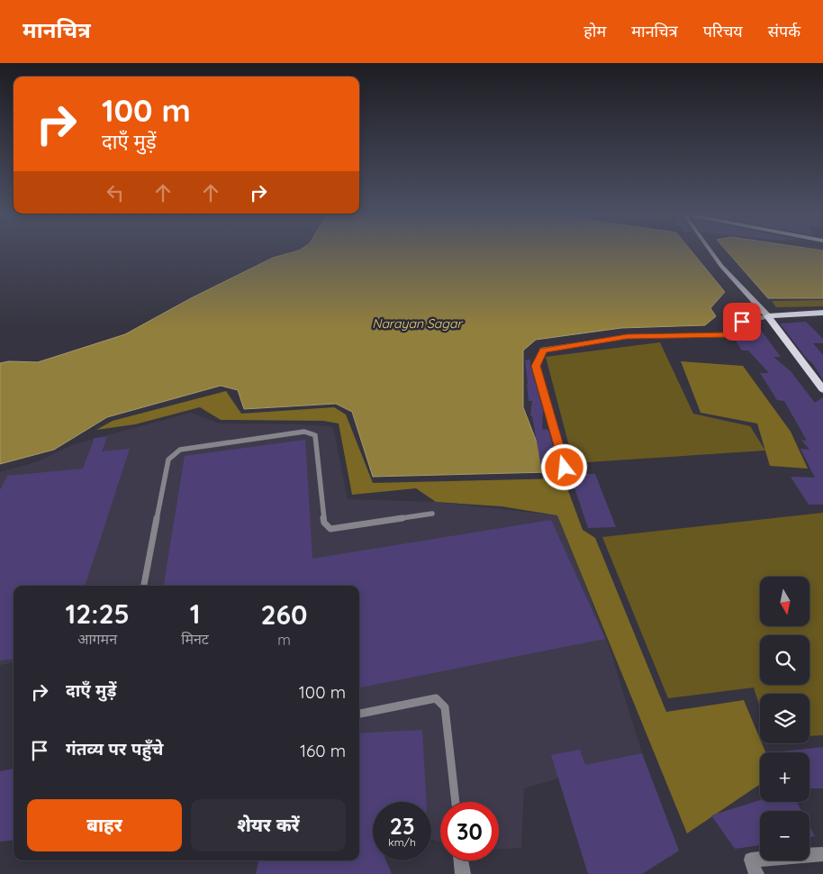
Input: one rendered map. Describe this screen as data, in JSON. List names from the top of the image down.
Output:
{
  "water": ["Narayan Sagar"],
  "north": "bottom",
  "page": {
    "header": "मानचित्र",
    "nav": [
      "होम",
      "मानचित्र",
      "परिचय",
      "संपर्क"
    ],
    "turn": ["100 m", "दाएँ मुड़ें"],
    "map_buttons": ["+", "−"],
    "eta": [
      "12:25",
      "आगमन",
      "1",
      "मिनट",
      "260",
      "m"
    ],
    "list": [
      {
        "name": "दाएँ मुड़ें",
        "value": "100 m"
      },
      {
        "name": "गंतव्य पर पहुँचे",
        "value": "160 m"
      }
    ],
    "buttons": ["बाहर", "शेयर करें"],
    "speed": "23 km/h",
    "limit": "30"
  }
}
